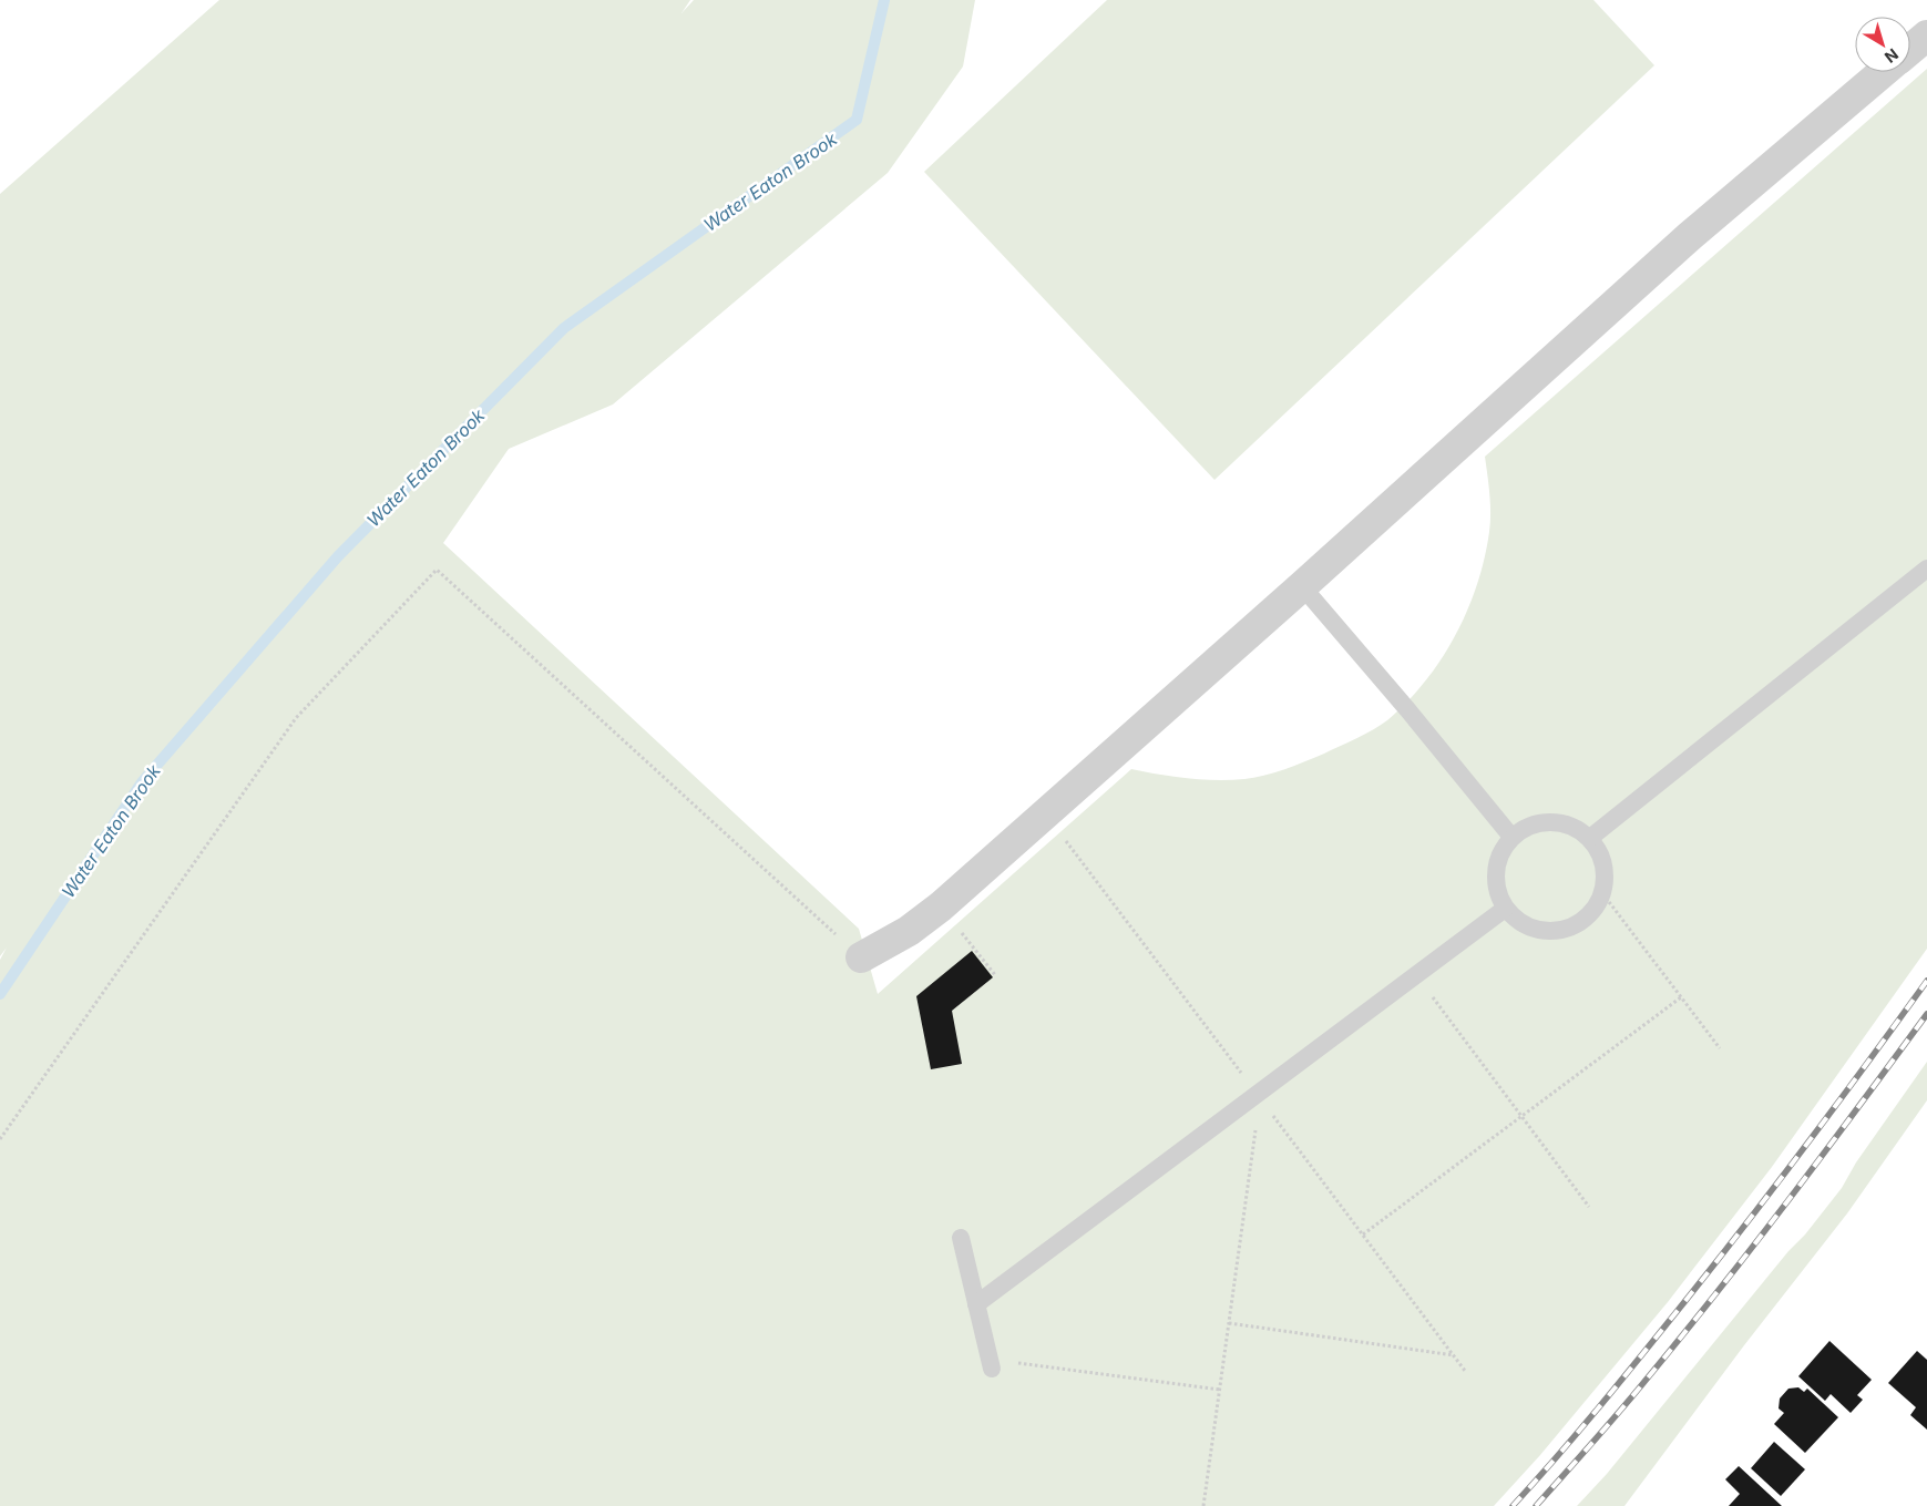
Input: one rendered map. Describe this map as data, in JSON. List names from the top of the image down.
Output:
{
  "water": ["Water Eaton Brook"],
  "north": "bottom right"
}
